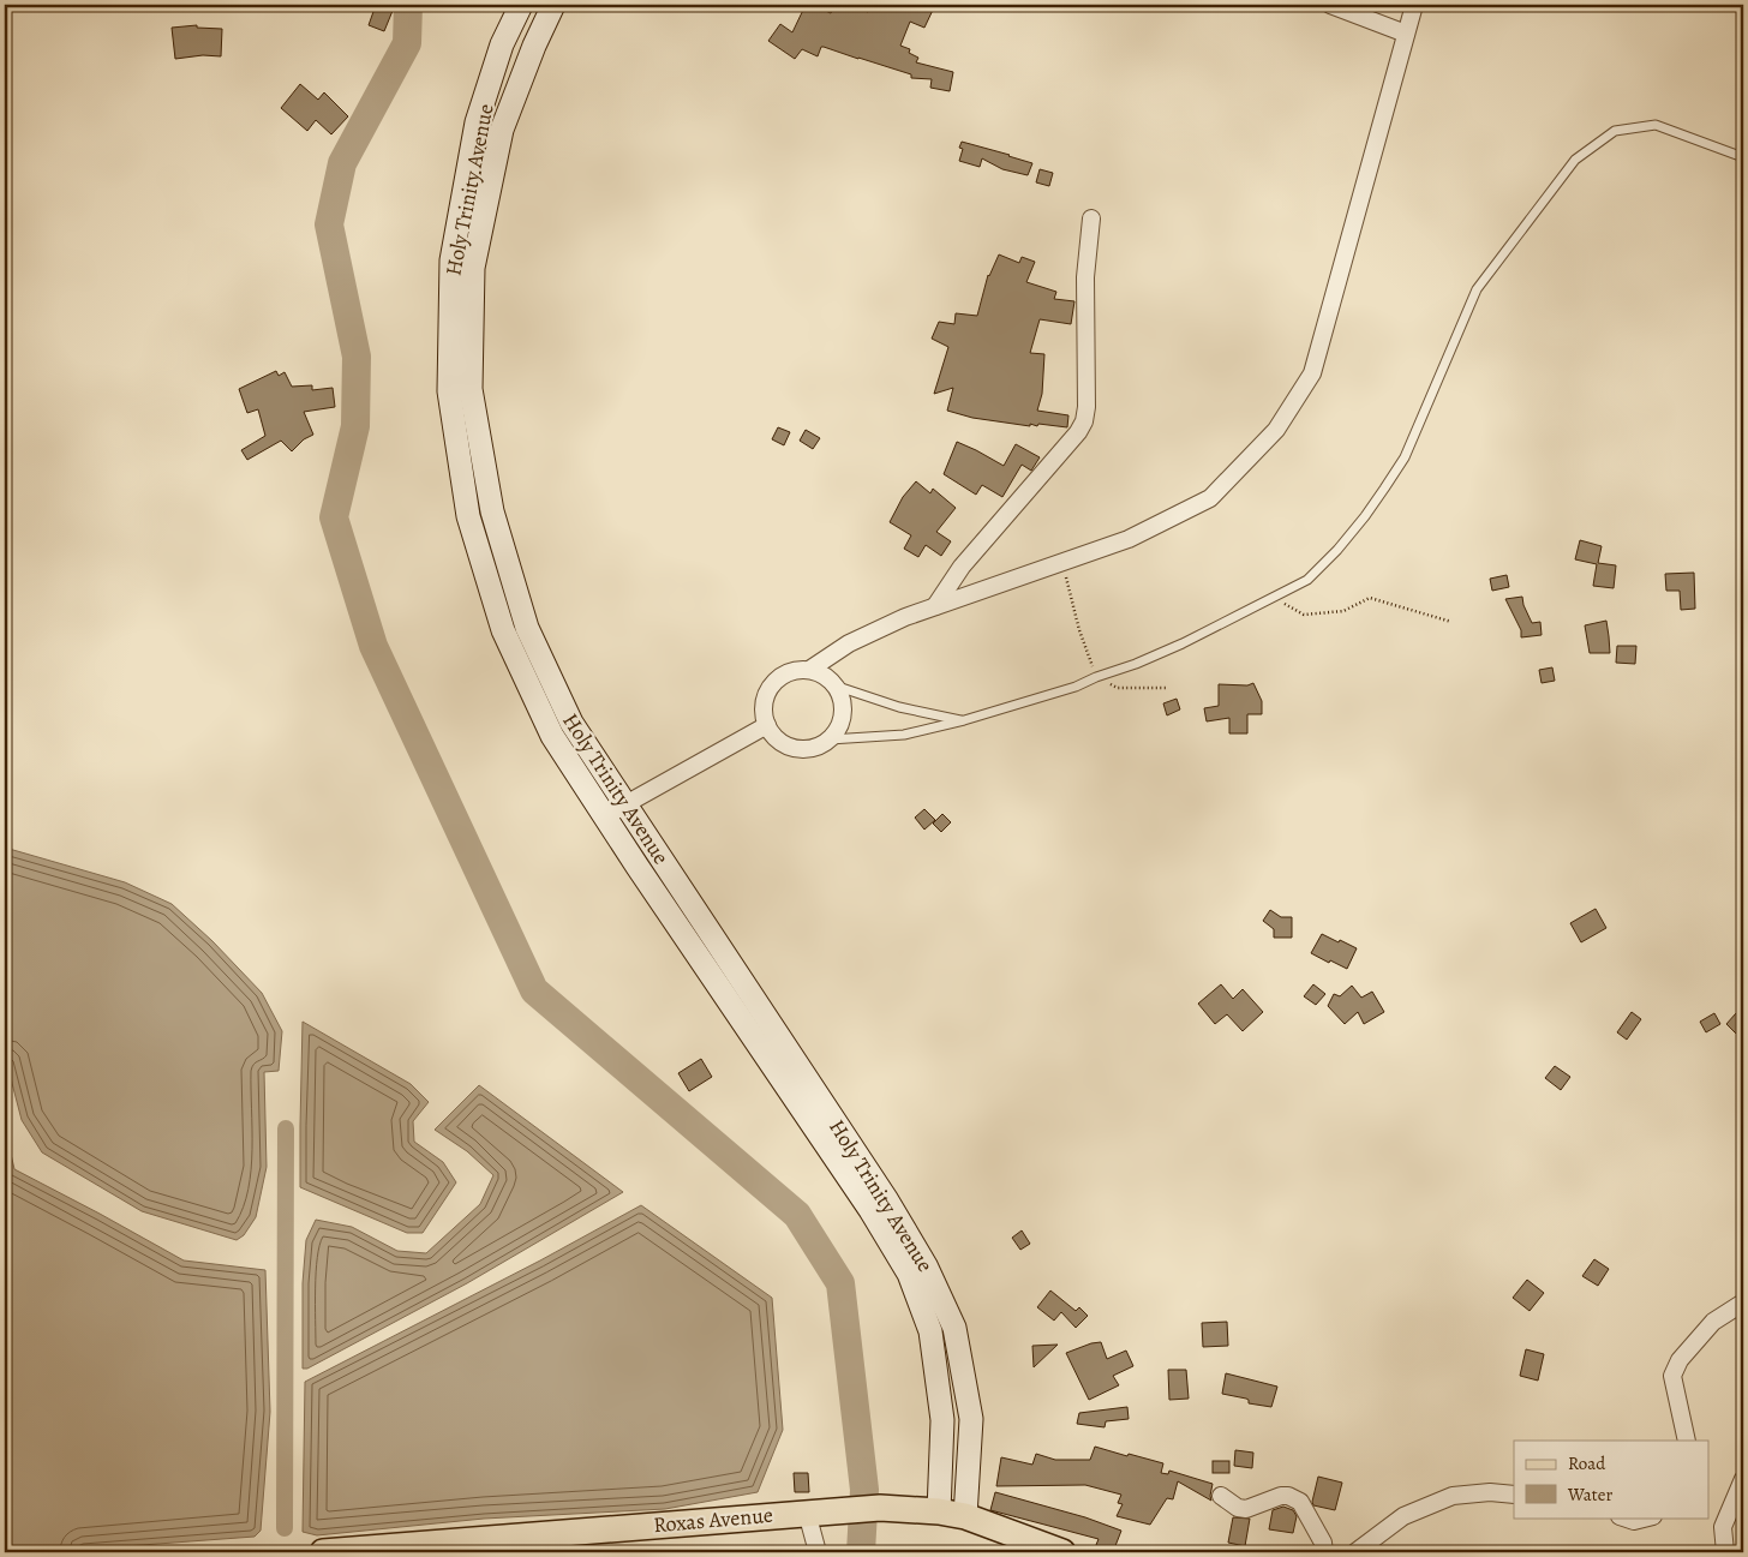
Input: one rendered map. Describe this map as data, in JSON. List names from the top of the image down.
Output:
{
  "streets": {
    "main road": ["Holy Trinity Avenue", "Roxas Avenue"]
  },
  "crossings": [
    ["Holy Trinity Avenue", "Roxas Avenue"]
  ],
  "legend": ["Road", "Water"]
}
